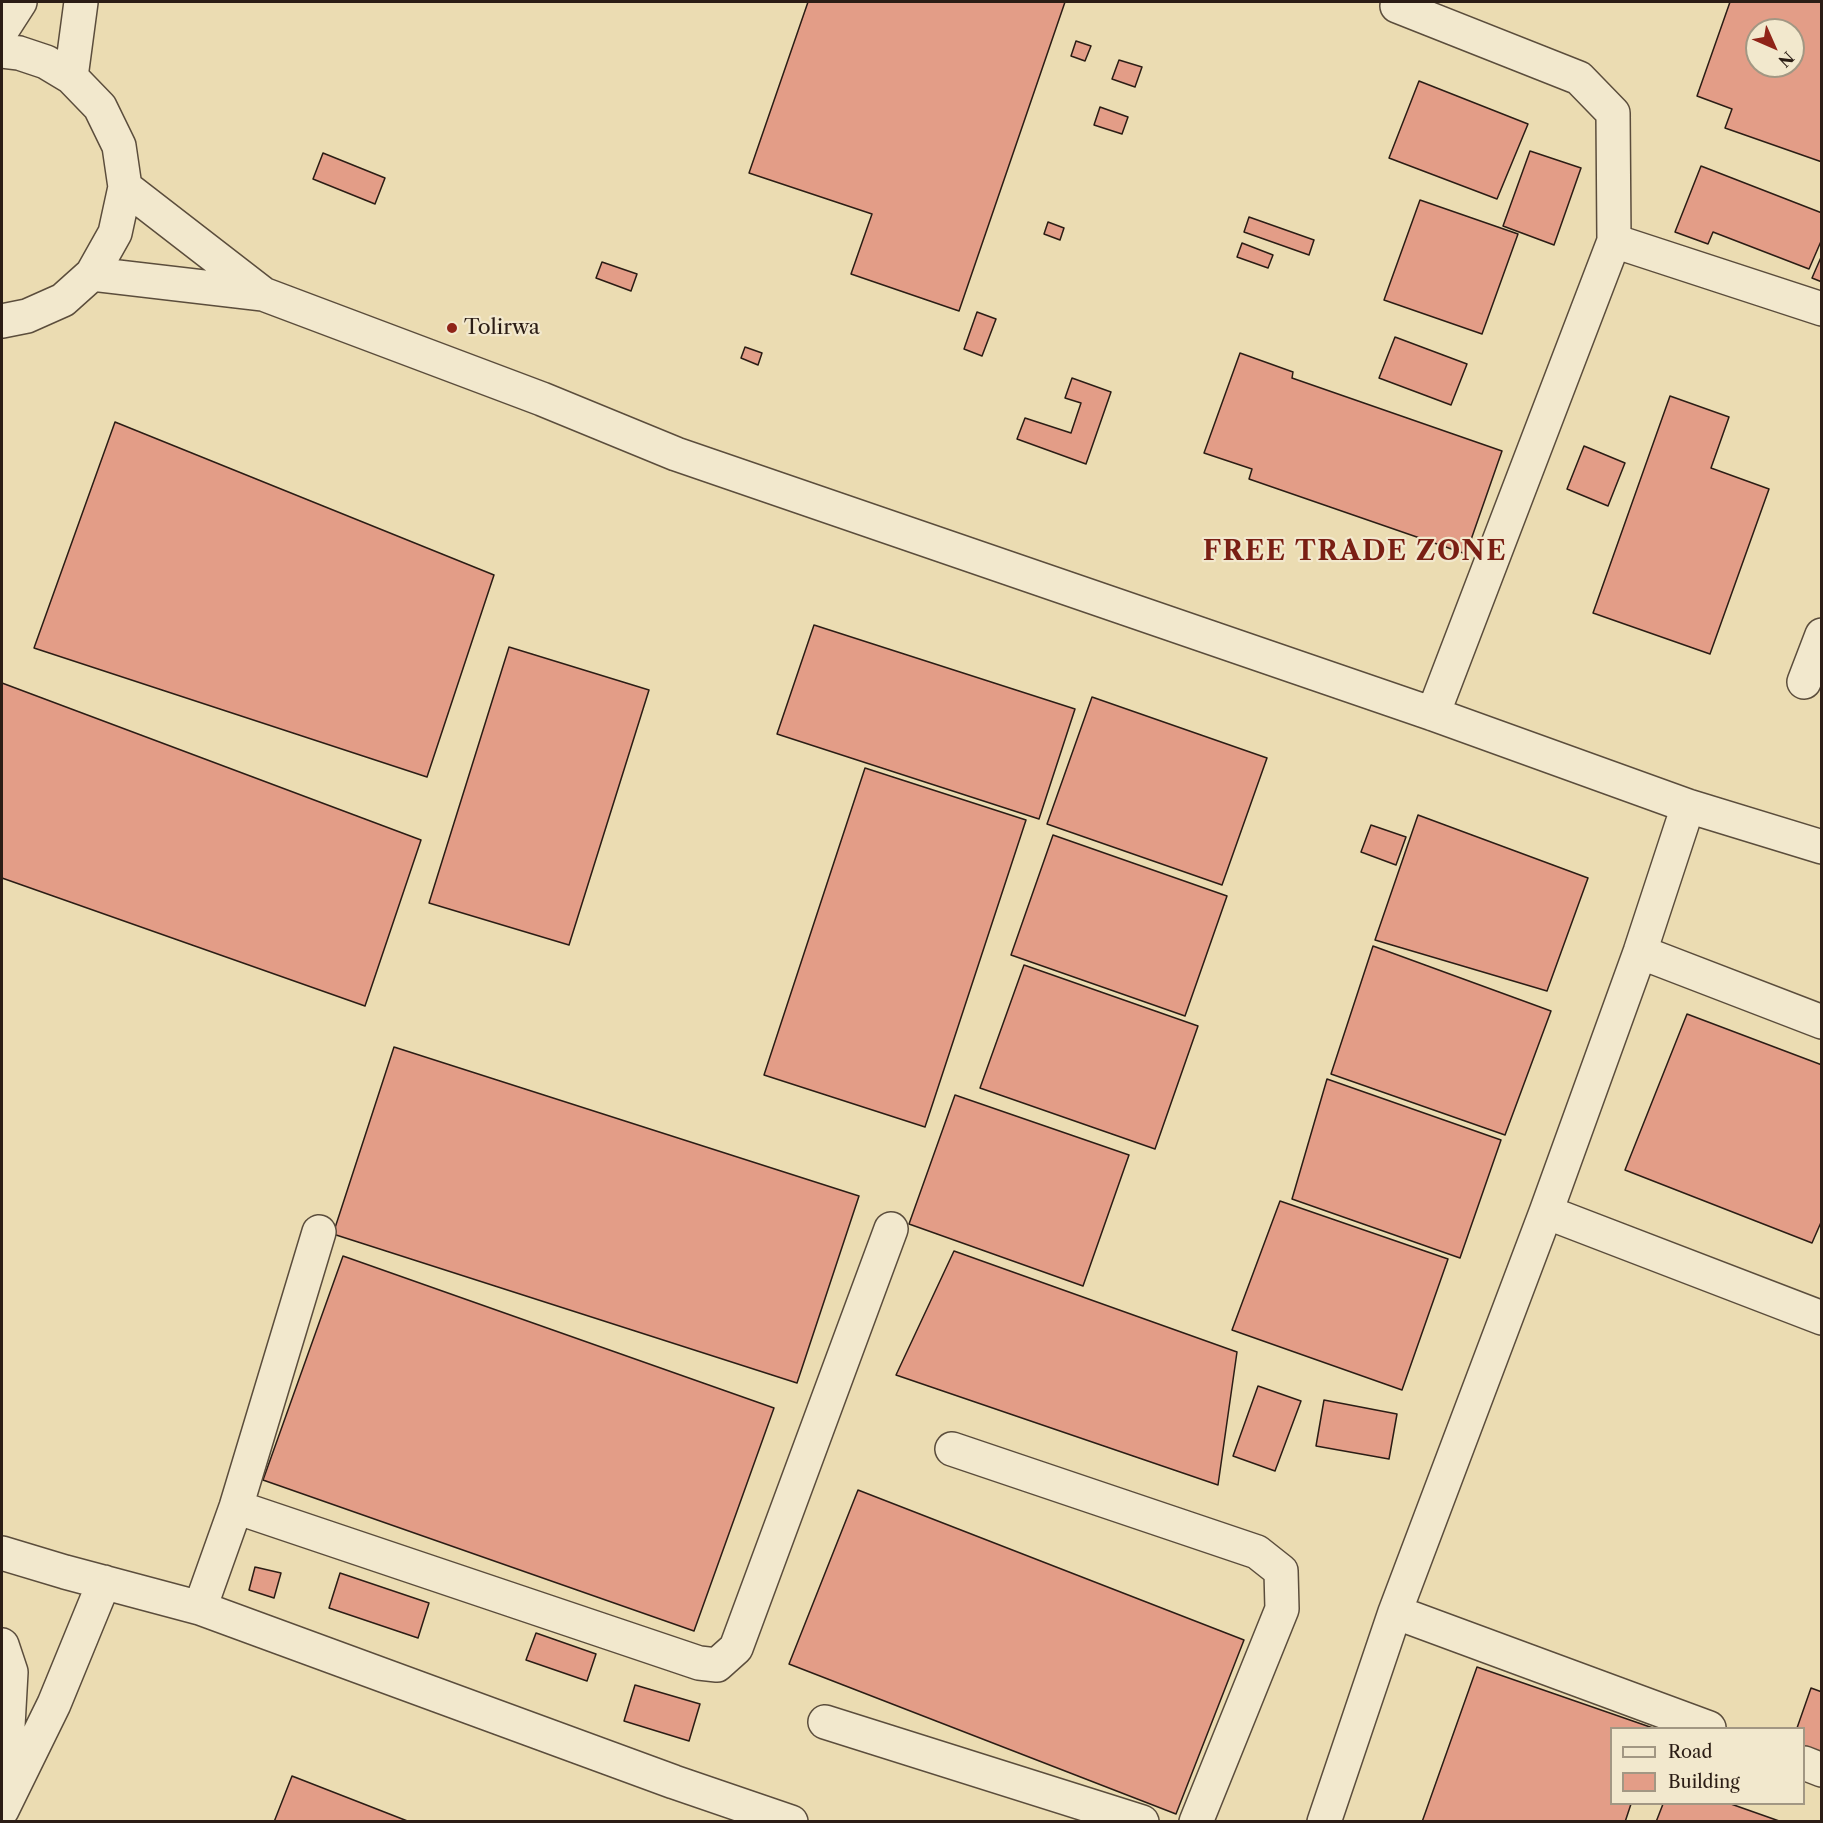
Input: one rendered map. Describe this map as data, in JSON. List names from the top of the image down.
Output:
{
  "districts": ["FREE TRADE ZONE"],
  "places": ["Tolirwa"],
  "legend": ["Road", "Building"],
  "north": "bottom right"
}
